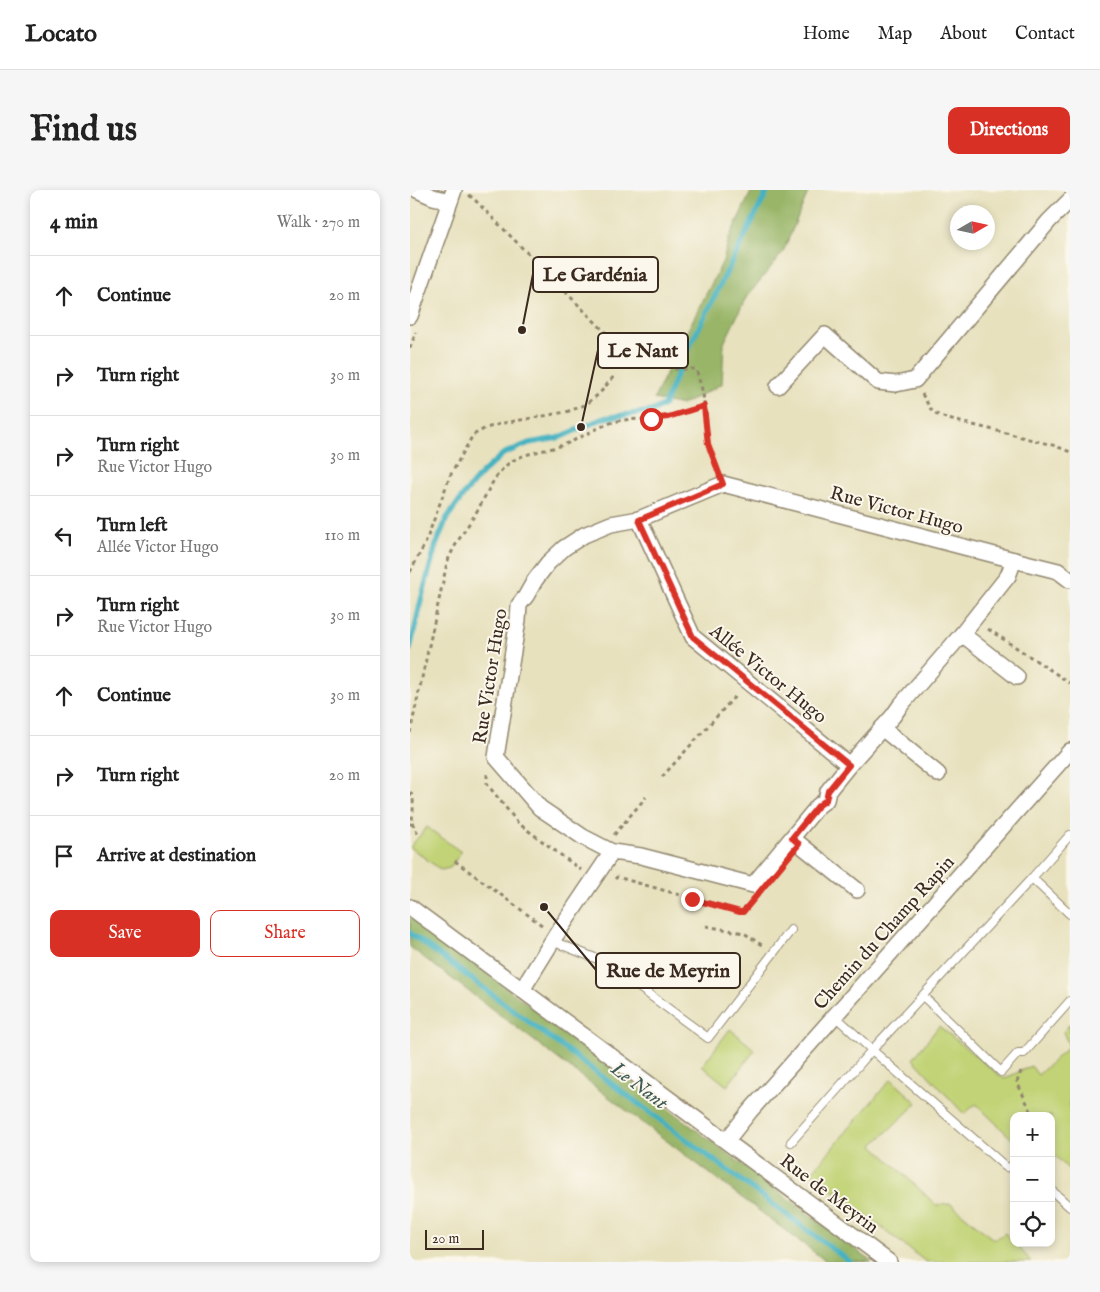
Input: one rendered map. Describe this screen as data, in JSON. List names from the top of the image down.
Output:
{
  "streets": {
    "street": [
      "Rue Victor Hugo",
      "Allée Victor Hugo",
      "Chemin du Champ Rapin",
      "Rue de Meyrin"
    ]
  },
  "crossings": [
    ["Rue Victor Hugo", "Allée Victor Hugo"],
    ["Chemin du Champ Rapin", "Rue de Meyrin"]
  ],
  "water": ["Le Nant"],
  "places": ["Le Gardénia", "Le Nant", "Rue de Meyrin"],
  "scale_bar": "20 m",
  "north": "right",
  "page": {
    "header": "Locato",
    "nav": [
      "Home",
      "Map",
      "About",
      "Contact"
    ],
    "buttons": [
      "Directions",
      ["Save", "Share"]
    ],
    "title": "Find us",
    "heading": ["4 min", "Walk · 270 m"],
    "list": [
      ["Continue", "20 m"],
      ["Turn right", "30 m"],
      ["Turn right", "Rue Victor Hugo", "30 m"],
      ["Turn left", "Allée Victor Hugo", "110 m"],
      ["Turn right", "Rue Victor Hugo", "30 m"],
      ["Continue", "30 m"],
      ["Turn right", "20 m"],
      "Arrive at destination"
    ],
    "map_buttons": ["+", "−"],
    "scale": "20 m"
  }
}
